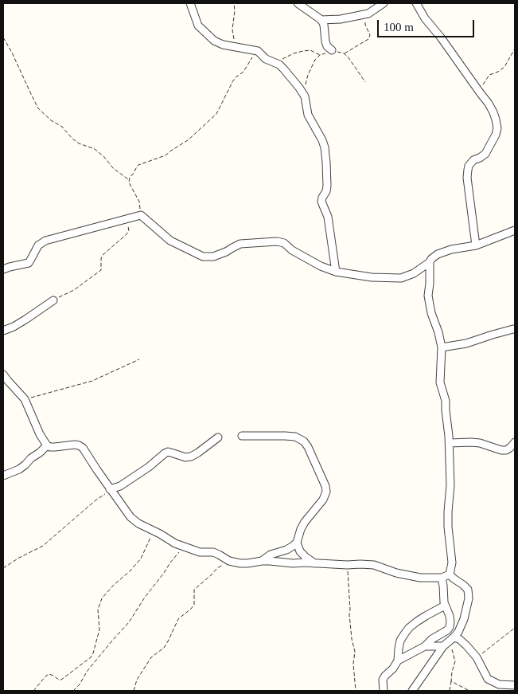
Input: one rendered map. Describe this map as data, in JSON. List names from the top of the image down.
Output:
{
  "scale_bar": "100 m"
}
